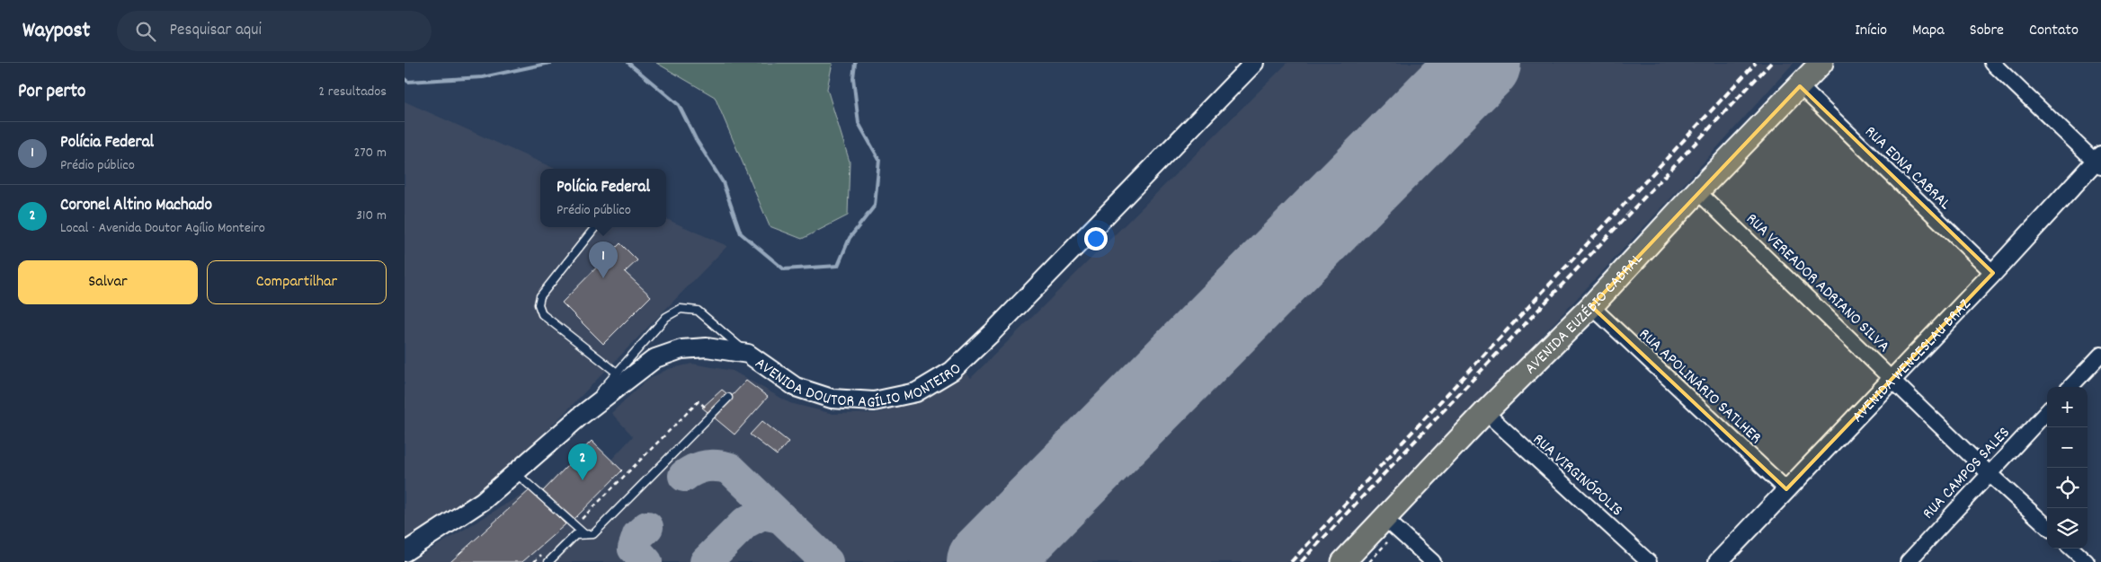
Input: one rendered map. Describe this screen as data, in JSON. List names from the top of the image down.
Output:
{
  "streets": {
    "main road": ["AVENIDA EUZÉBIO CABRAL"],
    "street": [
      "RUA EDNA CABRAL",
      "RUA VEREADOR ADRIANO SILVA",
      "AVENIDA DOUTOR AGÍLIO MONTEIRO",
      "AVENIDA WENCESLAU BRAZ",
      "RUA APOLINÁRIO SATLHER",
      "RUA CAMPOS SALES",
      "RUA VIRGINÓPOLIS"
    ]
  },
  "crossings": [
    ["RUA EDNA CABRAL", "AVENIDA EUZÉBIO CABRAL"],
    ["RUA EDNA CABRAL", "AVENIDA WENCESLAU BRAZ"],
    ["RUA VEREADOR ADRIANO SILVA", "AVENIDA EUZÉBIO CABRAL"],
    ["RUA VEREADOR ADRIANO SILVA", "AVENIDA WENCESLAU BRAZ"],
    ["RUA VEREADOR ADRIANO SILVA", "RUA CAMPOS SALES"],
    ["AVENIDA EUZÉBIO CABRAL", "RUA APOLINÁRIO SATLHER"],
    ["AVENIDA EUZÉBIO CABRAL", "RUA VIRGINÓPOLIS"],
    ["AVENIDA WENCESLAU BRAZ", "RUA APOLINÁRIO SATLHER"]
  ],
  "page": {
    "header": "Waypost",
    "search": "Pesquisar aqui",
    "nav": [
      "Início",
      "Mapa",
      "Sobre",
      "Contato"
    ],
    "heading": ["Por perto", "2 resultados"],
    "list": [
      {
        "mark": "1",
        "name": "Polícia Federal",
        "note": "Prédio público",
        "value": "270 m"
      },
      {
        "mark": "2",
        "name": "Coronel Altino Machado",
        "note": "Local · Avenida Doutor Agílio Monteiro",
        "value": "310 m"
      }
    ],
    "popup": ["Polícia Federal", "Prédio público"],
    "pins": ["1", "2"],
    "buttons": ["Salvar", "Compartilhar"],
    "map_buttons": ["+", "−"]
  }
}
